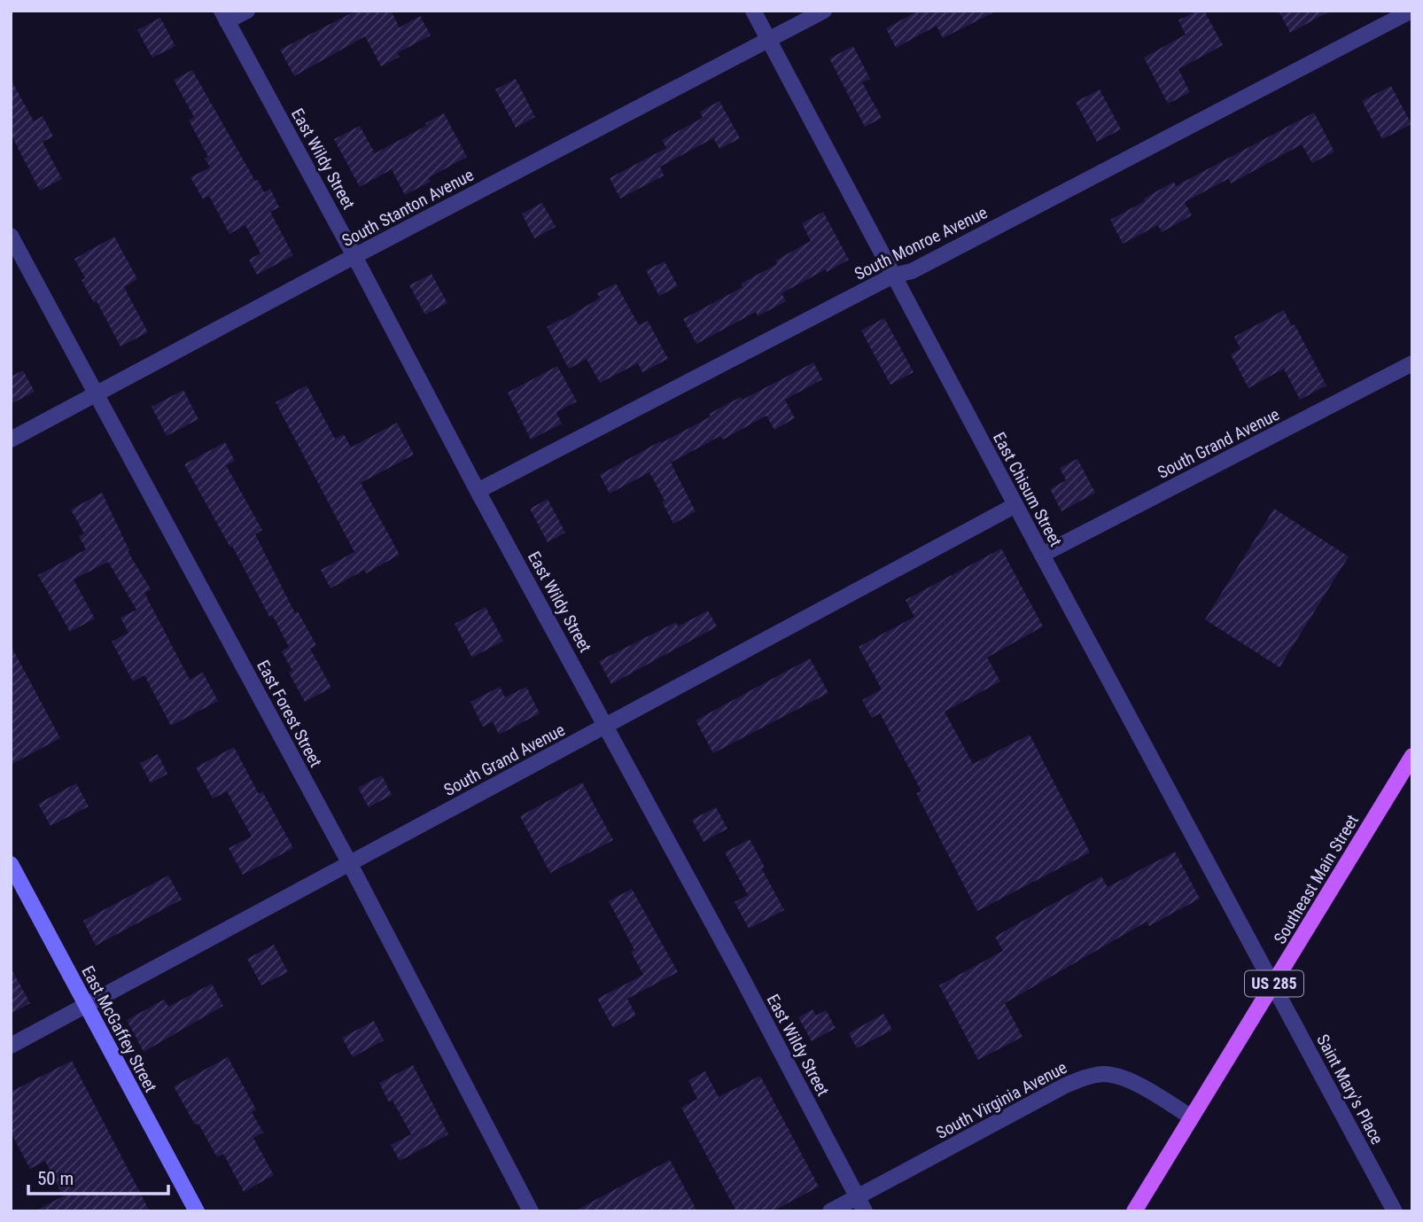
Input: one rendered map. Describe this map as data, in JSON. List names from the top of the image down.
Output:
{
  "streets": {
    "main road": ["Southeast Main Street", "US 285", "East McGaffey Street"],
    "street": [
      "East Wildy Street",
      "South Stanton Avenue",
      "South Monroe Avenue",
      "South Grand Avenue",
      "East Chisum Street",
      "East Forest Street",
      "Saint Mary's Place",
      "South Virginia Avenue"
    ]
  },
  "crossings": [
    ["East Wildy Street", "South Stanton Avenue"],
    ["East Wildy Street", "South Monroe Avenue"],
    ["East Wildy Street", "South Grand Avenue"],
    ["East Wildy Street", "South Virginia Avenue"],
    ["South Stanton Avenue", "East Chisum Street"],
    ["South Stanton Avenue", "East Forest Street"],
    ["South Monroe Avenue", "East Chisum Street"],
    ["South Grand Avenue", "East Chisum Street"],
    ["South Grand Avenue", "East Forest Street"],
    ["South Grand Avenue", "East McGaffey Street"],
    ["East Chisum Street", "Southeast Main Street"],
    ["East Chisum Street", "Saint Mary's Place"],
    ["Southeast Main Street", "Saint Mary's Place"],
    ["Southeast Main Street", "South Virginia Avenue"]
  ],
  "scale_bar": "50 m"
}
